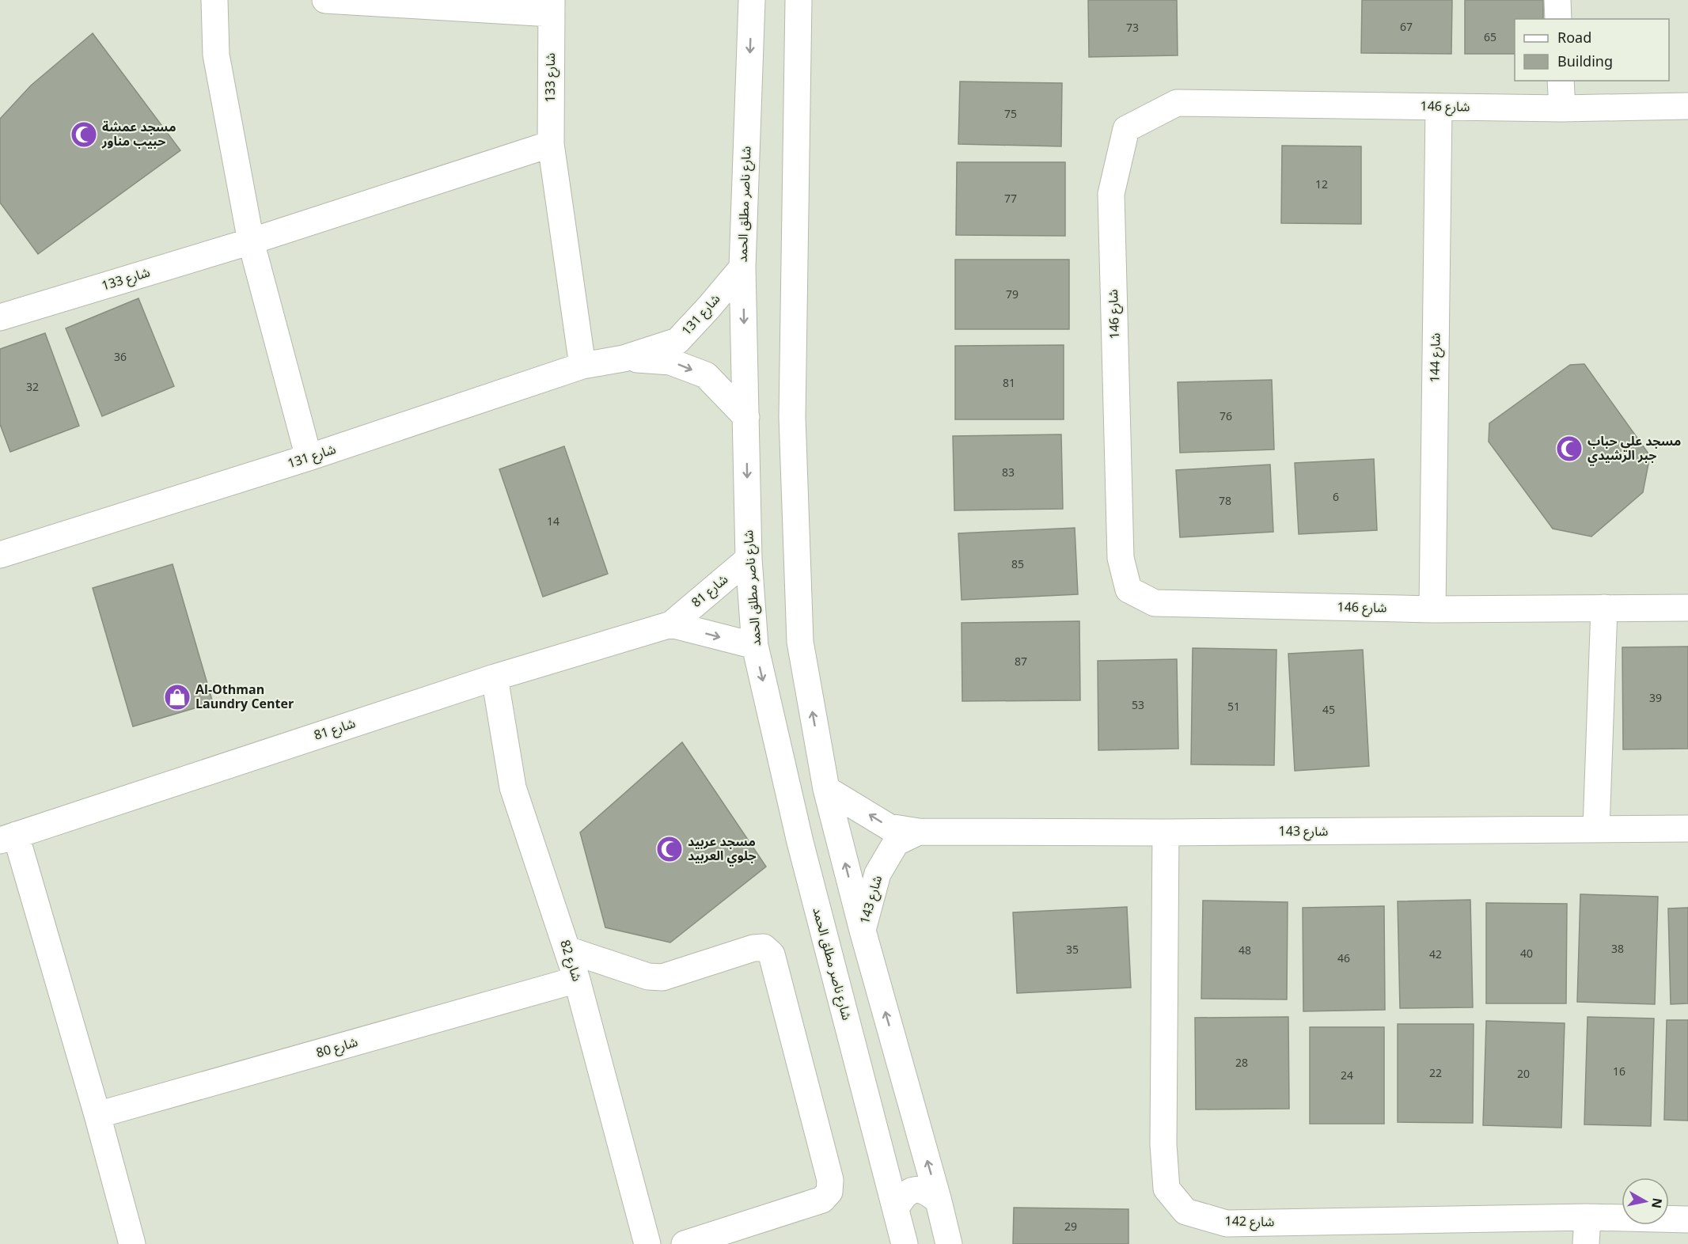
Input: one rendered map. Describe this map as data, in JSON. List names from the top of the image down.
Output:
{
  "streets": {
    "street": [
      "شارع 133",
      "شارع 146",
      "شارع ناصر مطلق الحمد",
      "شارع 131",
      "شارع 144",
      "شارع 81",
      "شارع 143",
      "شارع 82",
      "شارع 80",
      "شارع 142"
    ]
  },
  "crossings": [
    ["شارع 133", "شارع 131"],
    ["شارع 146", "شارع 144"],
    ["شارع ناصر مطلق الحمد", "شارع 131"],
    ["شارع ناصر مطلق الحمد", "شارع 81"],
    ["شارع 81", "شارع 82"],
    ["شارع 143", "شارع 142"],
    ["شارع 82", "شارع 80"]
  ],
  "places": {
    "mosque": ["مسجد عمشة حبيب مناور", "مسجد علي حباب جبر الرشيدي", "مسجد عربيد جلوي العربيد"],
    "shop": ["Al-Othman Laundry Center"]
  },
  "house_numbers": [
    "67",
    "73",
    "65",
    "75",
    "12",
    "77",
    "79",
    "36",
    "81",
    "32",
    "76",
    "83",
    "6",
    "78",
    "14",
    "85",
    "87",
    "39",
    "53",
    "51",
    "45",
    "38",
    "35",
    "48",
    "40",
    "42",
    "46",
    "28",
    "16",
    "22",
    "20",
    "24",
    "29"
  ],
  "legend": ["Road", "Building"],
  "north": "right"
}
